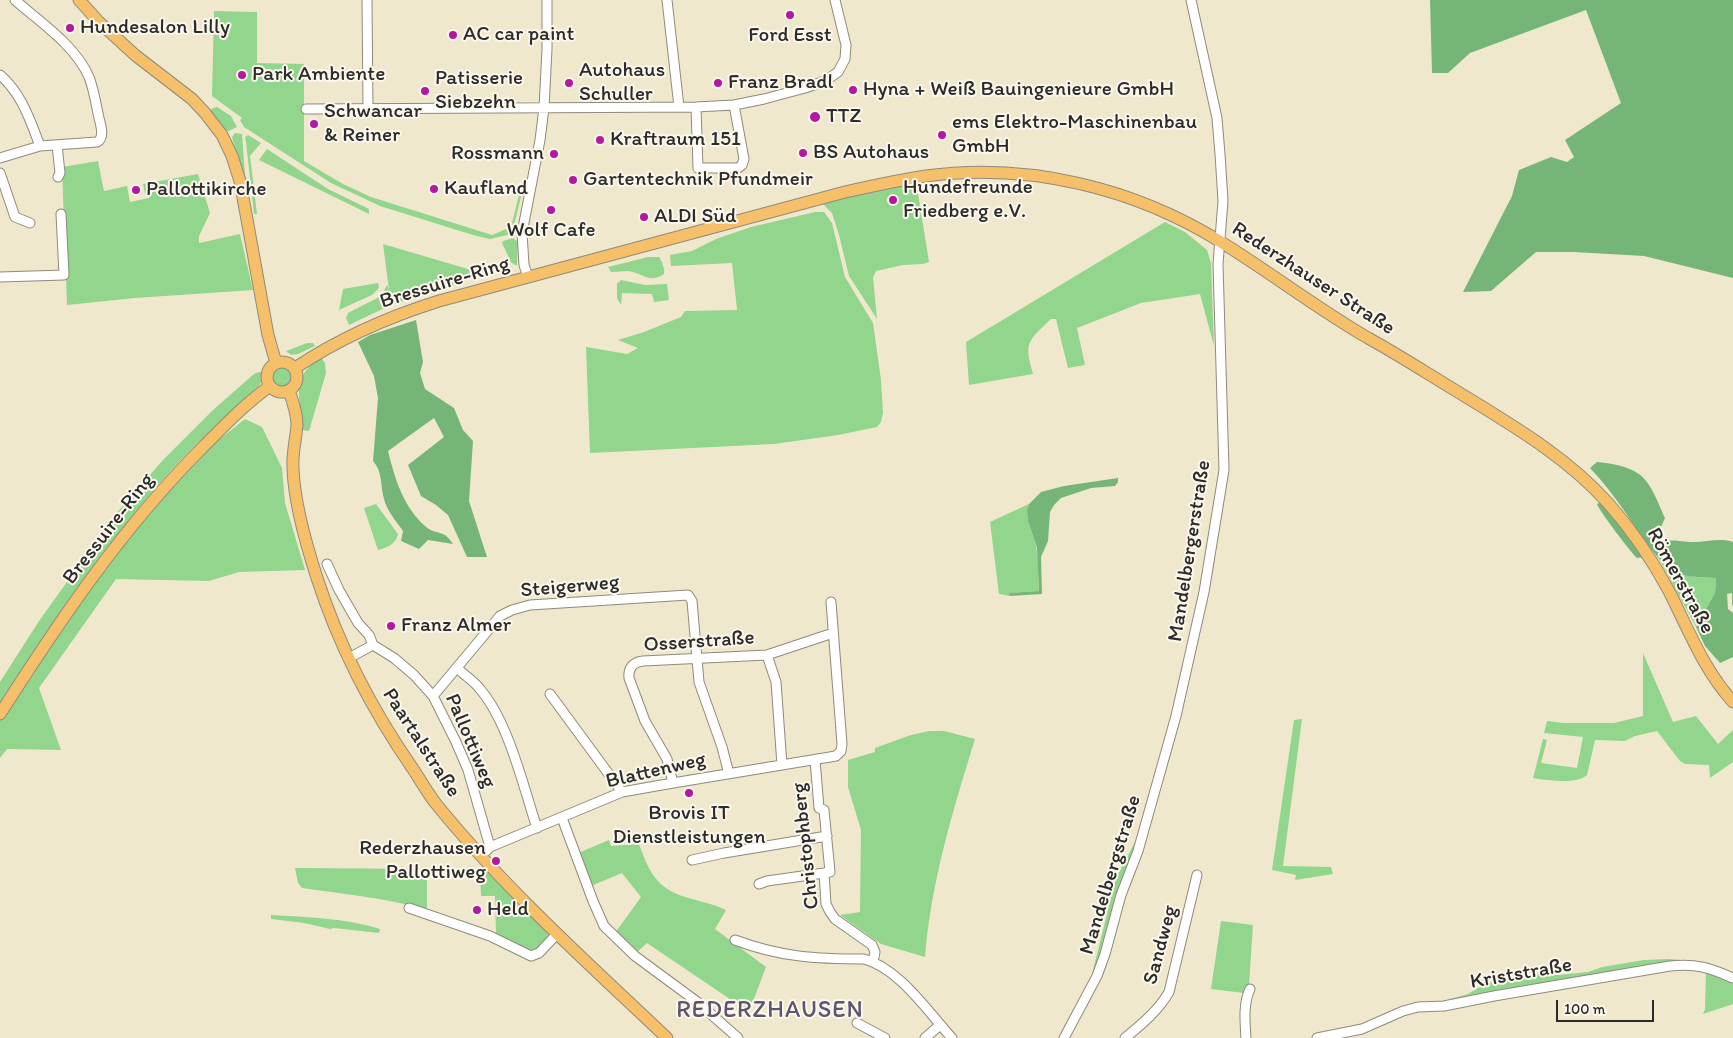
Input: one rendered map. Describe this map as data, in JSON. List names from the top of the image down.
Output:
{
  "streets": {
    "main road": [
      "Rederzhauser Straße",
      "Bressuire-Ring",
      "Römerstraße",
      "Paartalstraße"
    ],
    "street": [
      "Mandelbergerstraße",
      "Steigerweg",
      "Osserstraße",
      "Pallottiweg",
      "Blattenweg",
      "Christophberg",
      "Mandelbergstraße",
      "Sandweg",
      "Kriststraße"
    ]
  },
  "crossings": [
    ["Rederzhauser Straße", "Bressuire-Ring"],
    ["Rederzhauser Straße", "Mandelbergerstraße"],
    ["Rederzhauser Straße", "Römerstraße"],
    ["Bressuire-Ring", "Paartalstraße"],
    ["Mandelbergerstraße", "Mandelbergstraße"],
    ["Steigerweg", "Osserstraße"],
    ["Steigerweg", "Pallottiweg"],
    ["Osserstraße", "Blattenweg"],
    ["Pallottiweg", "Blattenweg"],
    ["Paartalstraße", "Blattenweg"],
    ["Blattenweg", "Christophberg"]
  ],
  "districts": ["REDERZHAUSEN"],
  "places": [
    "Ford Esst",
    "Hundesalon Lilly",
    "AC car paint",
    "Park Ambiente",
    "Autohaus Schuller",
    "Franz Bradl",
    "Hyna + Weiß Bauingenieure GmbH",
    "Patisserie Siebzehn",
    "TTZ",
    "Schwancar & Reiner",
    "ems Elektro-Maschinenbau GmbH",
    "Kraftraum 151",
    "BS Autohaus",
    "Rossmann",
    "Gartentechnik Pfundmeir",
    "Kaufland",
    "Pallottikirche",
    "Hundefreunde Friedberg e.V.",
    "Wolf Cafe",
    "ALDI Süd",
    "Franz Almer",
    "Brovis IT Dienstleistungen",
    "Rederzhausen Pallottiweg",
    "Held"
  ],
  "scale_bar": "100 m"
}
